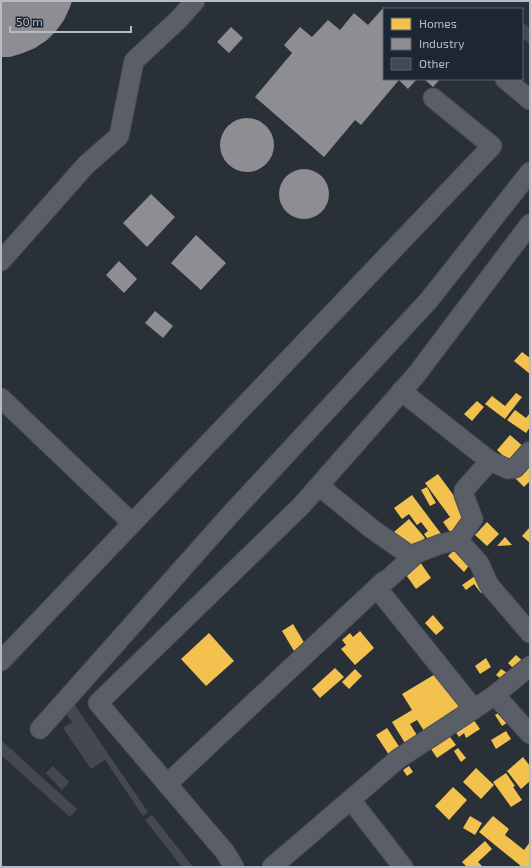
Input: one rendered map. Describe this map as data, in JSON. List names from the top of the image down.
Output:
{
  "legend": ["Homes", "Industry", "Other"],
  "scale_bar": "50 m"
}
